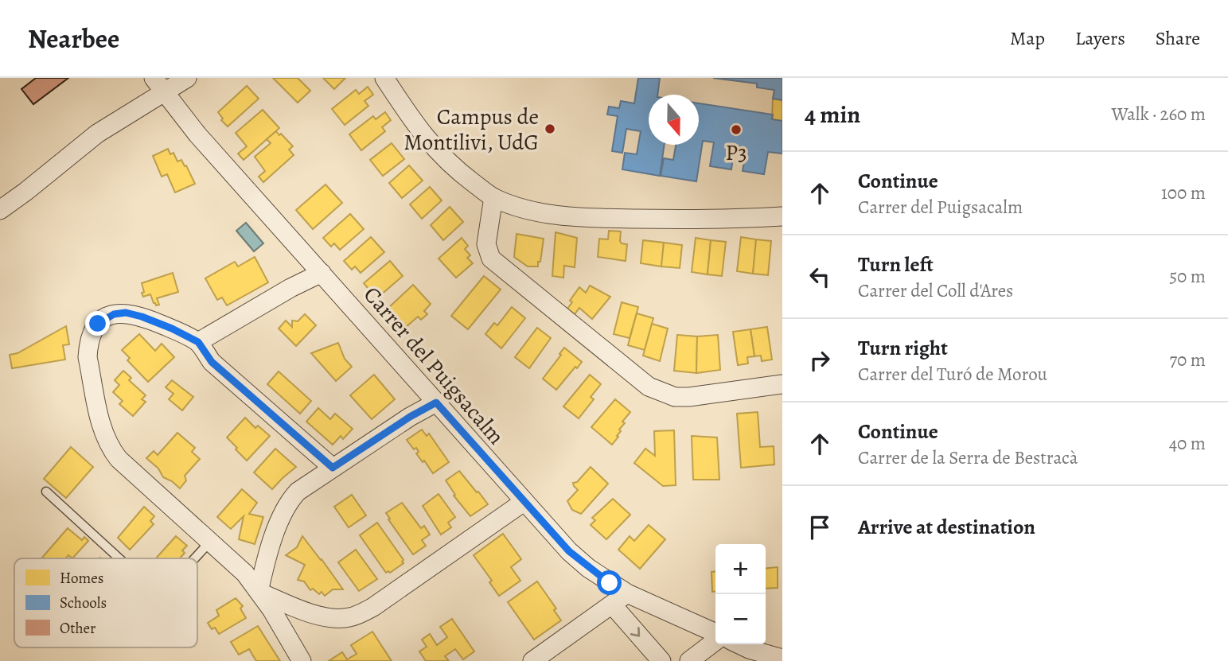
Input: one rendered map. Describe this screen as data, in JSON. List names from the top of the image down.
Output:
{
  "streets": {
    "street": ["Carrer del Puigsacalm"]
  },
  "places": ["Campus de Montilivi, UdG", "P3"],
  "legend": ["Homes", "Schools", "Other"],
  "north": "bottom",
  "page": {
    "header": "Nearbee",
    "nav": ["Map", "Layers", "Share"],
    "heading": ["4 min", "Walk · 260 m"],
    "list": [
      ["Continue", "Carrer del Puigsacalm", "100 m"],
      ["Turn left", "Carrer del Coll d'Ares", "50 m"],
      ["Turn right", "Carrer del Turó de Morou", "70 m"],
      ["Continue", "Carrer de la Serra de Bestracà", "40 m"],
      "Arrive at destination"
    ],
    "map_buttons": ["+", "−"]
  }
}
